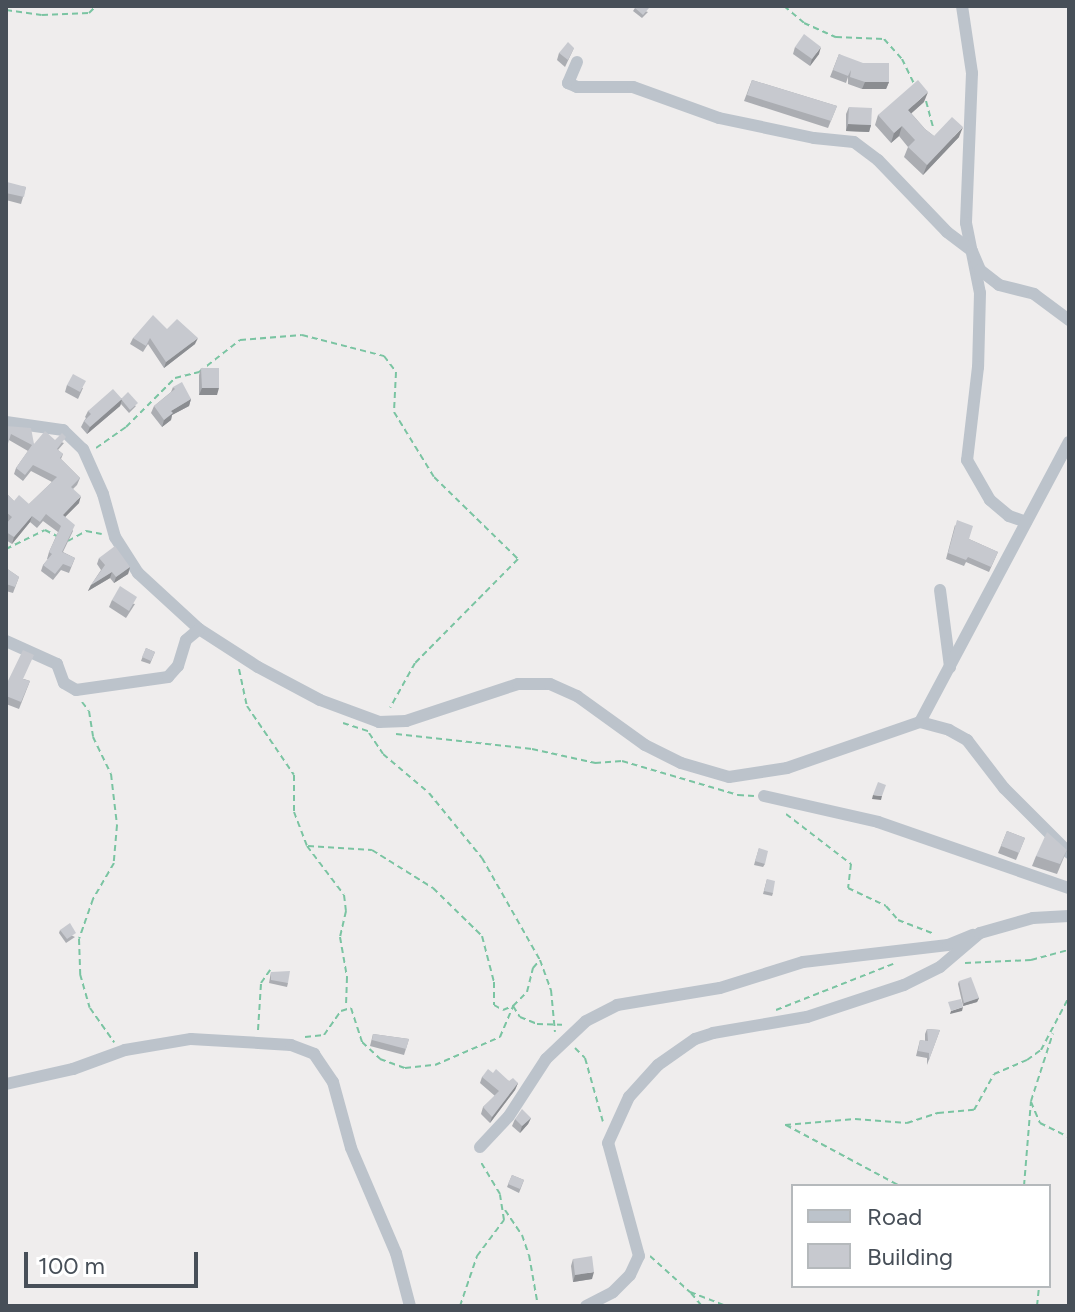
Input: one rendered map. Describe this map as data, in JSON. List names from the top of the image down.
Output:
{
  "legend": ["Road", "Building"],
  "scale_bar": "100 m"
}
